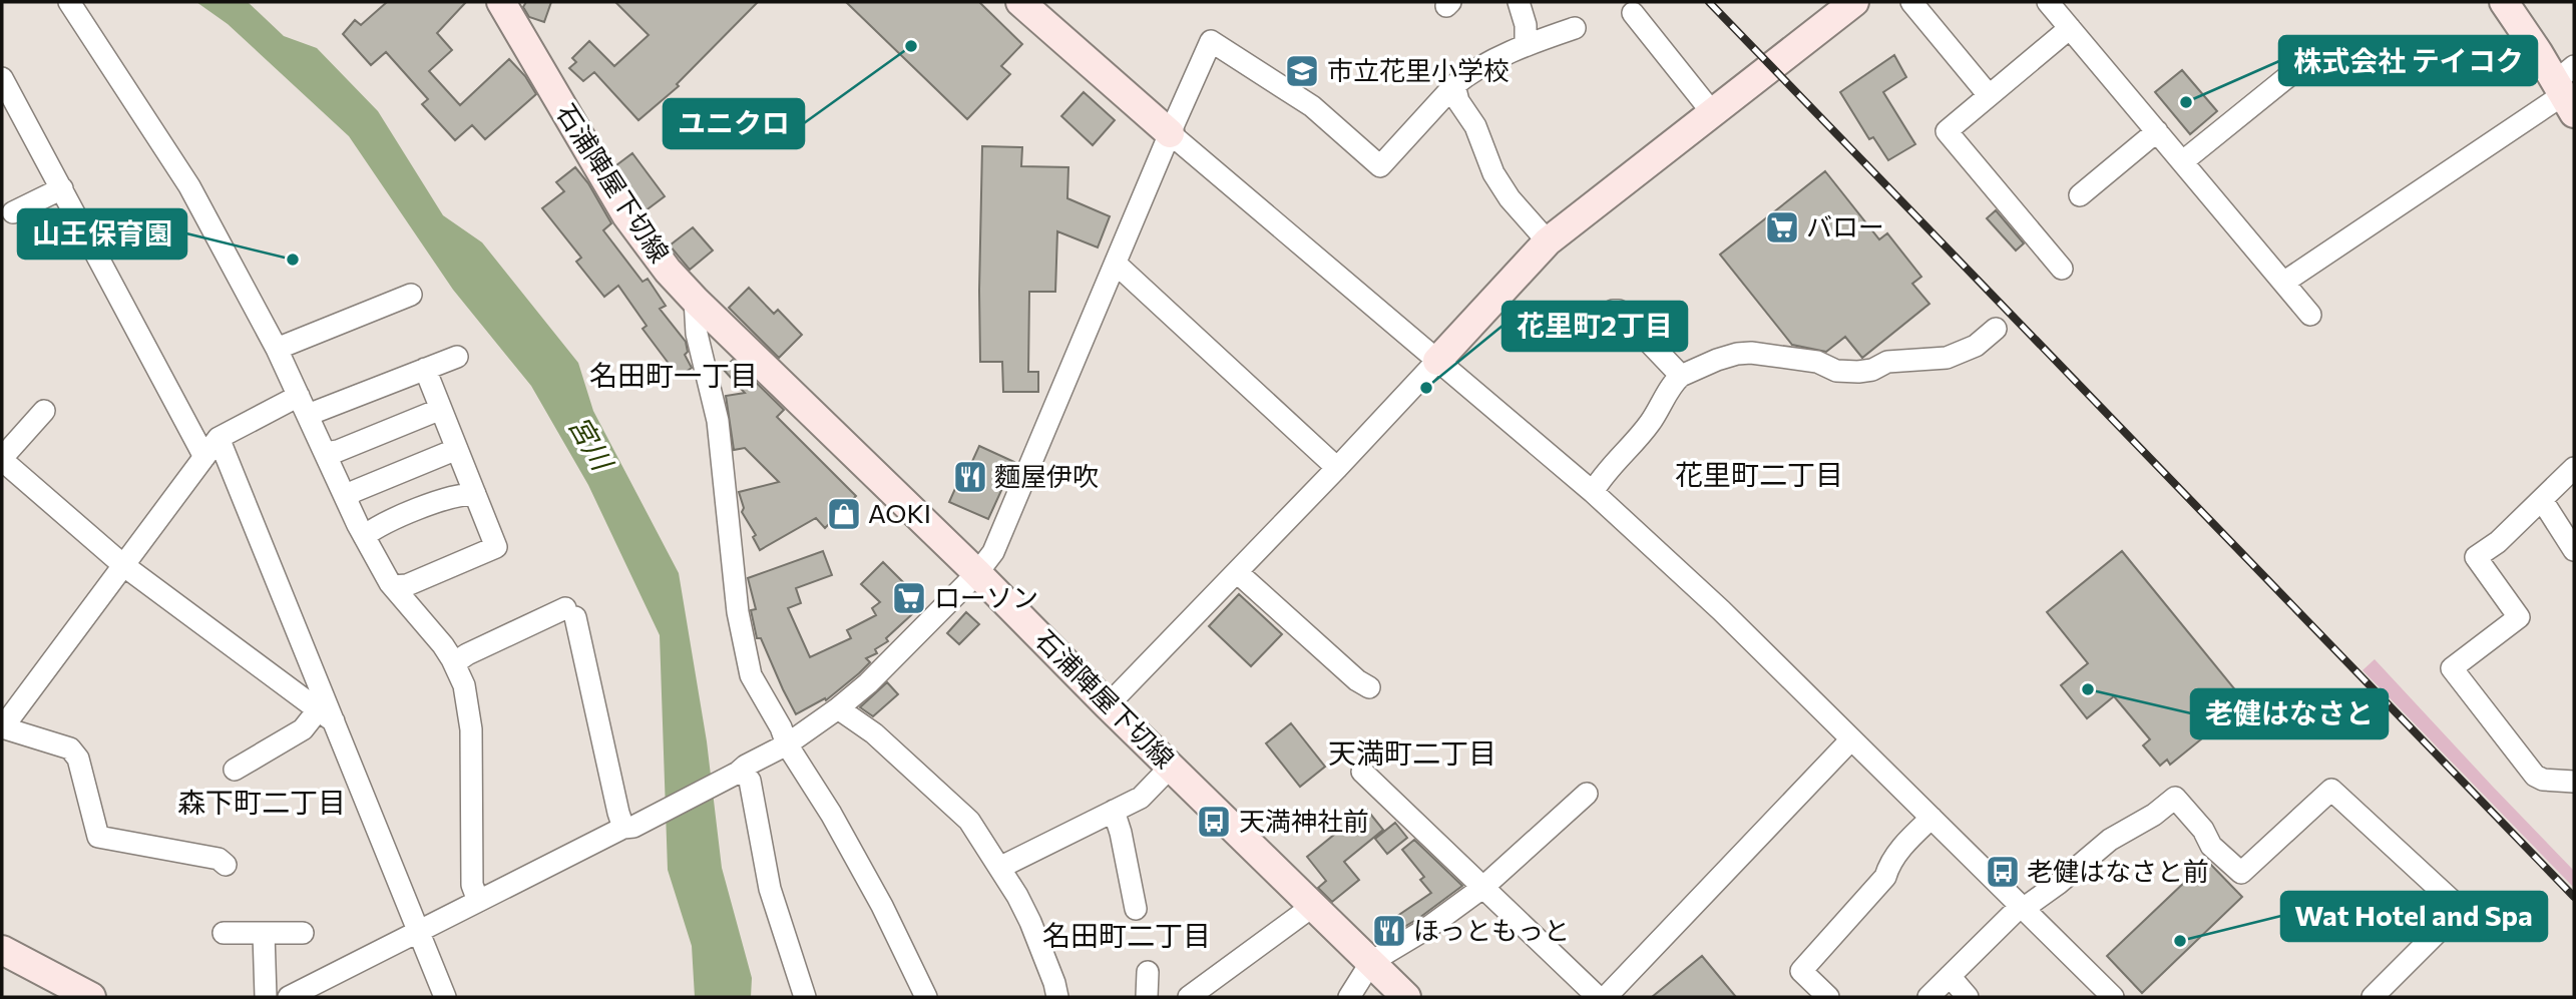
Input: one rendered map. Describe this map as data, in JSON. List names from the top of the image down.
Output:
{
  "streets": {
    "main road": ["石浦陣屋下切線"]
  },
  "districts": [
    "名田町一丁目",
    "花里町二丁目",
    "天満町二丁目",
    "森下町二丁目",
    "名田町二丁目"
  ],
  "water": ["宮川"],
  "places": {
    "other": [
      "ユニクロ",
      "株式会社 テイコク",
      "山王保育園",
      "花里町2丁目",
      "老健はなさと",
      "Wat Hotel and Spa"
    ],
    "school or university": ["市立花里小学校"],
    "supermarket": ["バロー", "ローソン"],
    "restaurant": ["麵屋伊吹", "ほっともっと"],
    "shop": ["AOKI"],
    "bus stop": ["天満神社前", "老健はなさと前"]
  }
}
